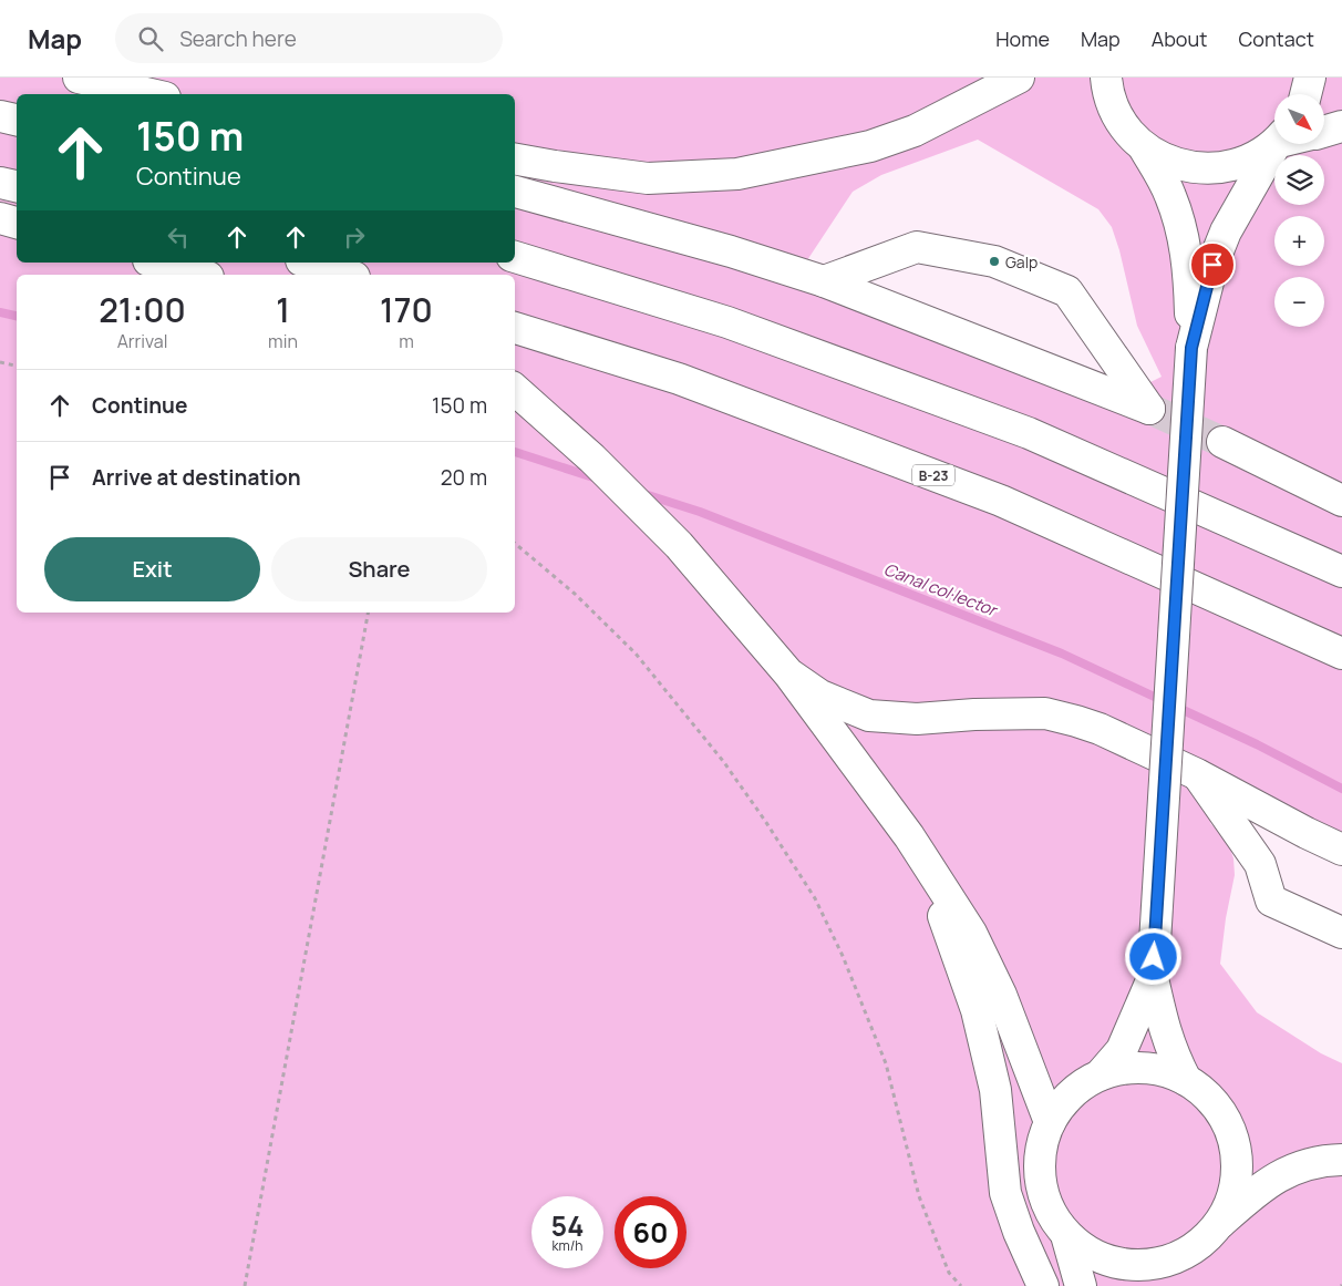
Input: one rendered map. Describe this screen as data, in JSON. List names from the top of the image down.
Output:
{
  "streets": {
    "main road": ["B-23"]
  },
  "water": ["Canal col·lector"],
  "places": ["Galp"],
  "north": "bottom right",
  "page": {
    "header": "Map",
    "search": "Search here",
    "nav": [
      "Home",
      "Map",
      "About",
      "Contact"
    ],
    "map_buttons": ["+", "−"],
    "turn": ["150 m", "Continue"],
    "eta": [
      "21:00",
      "Arrival",
      "1",
      "min",
      "170",
      "m"
    ],
    "list": [
      {
        "name": "Continue",
        "value": "150 m"
      },
      {
        "name": "Arrive at destination",
        "value": "20 m"
      }
    ],
    "buttons": ["Exit", "Share"],
    "speed": "54 km/h",
    "limit": "60"
  }
}
